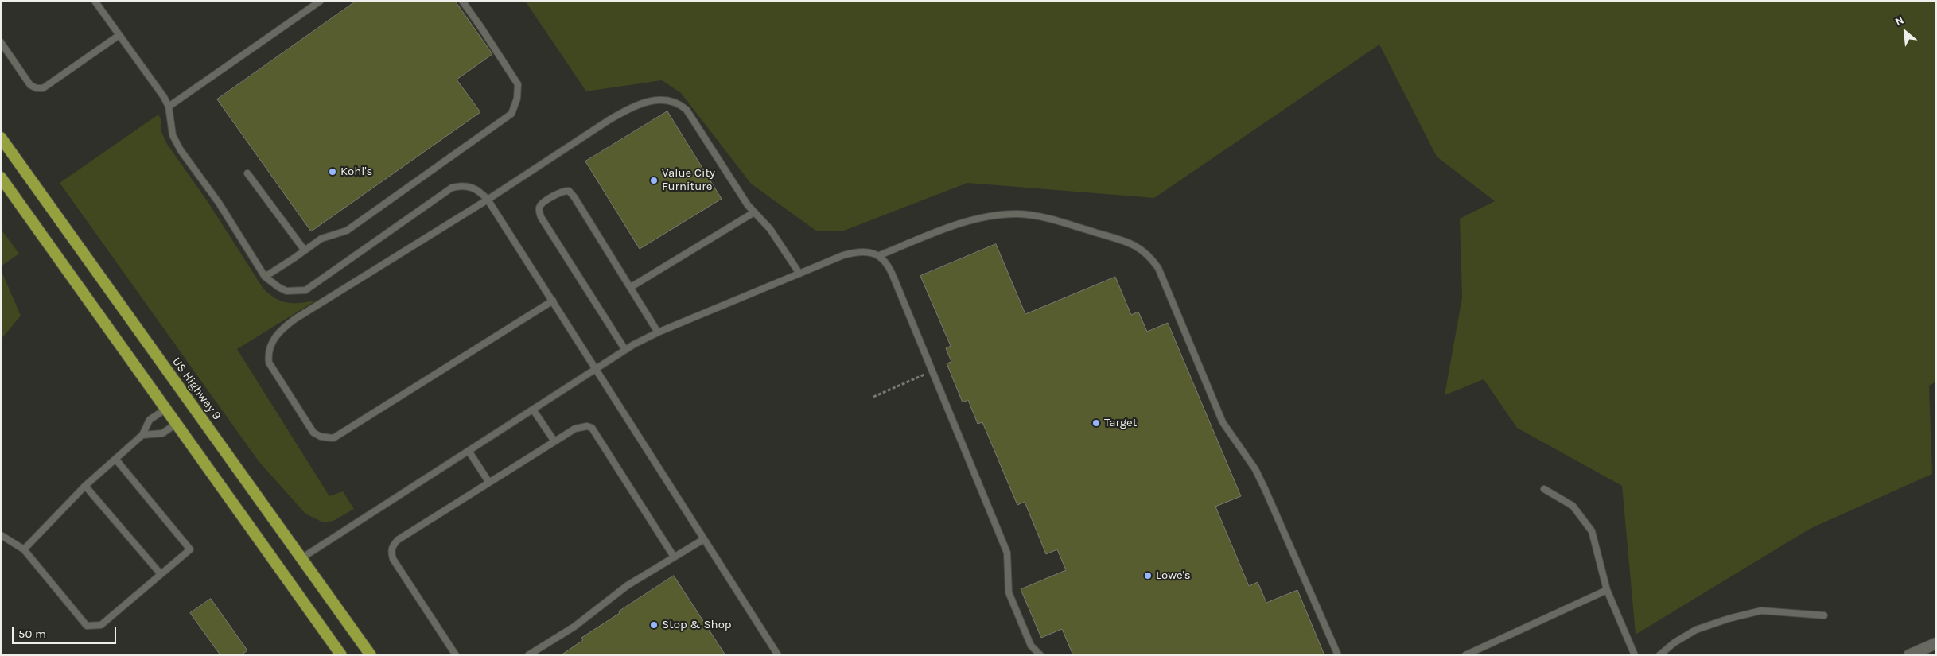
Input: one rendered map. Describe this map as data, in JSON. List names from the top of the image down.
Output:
{
  "streets": {
    "highway": ["US Highway 9"]
  },
  "places": [
    "Kohl's",
    "Value City Furniture",
    "Target",
    "Lowe's",
    "Stop & Shop"
  ],
  "scale_bar": "50 m",
  "north": "top left"
}
